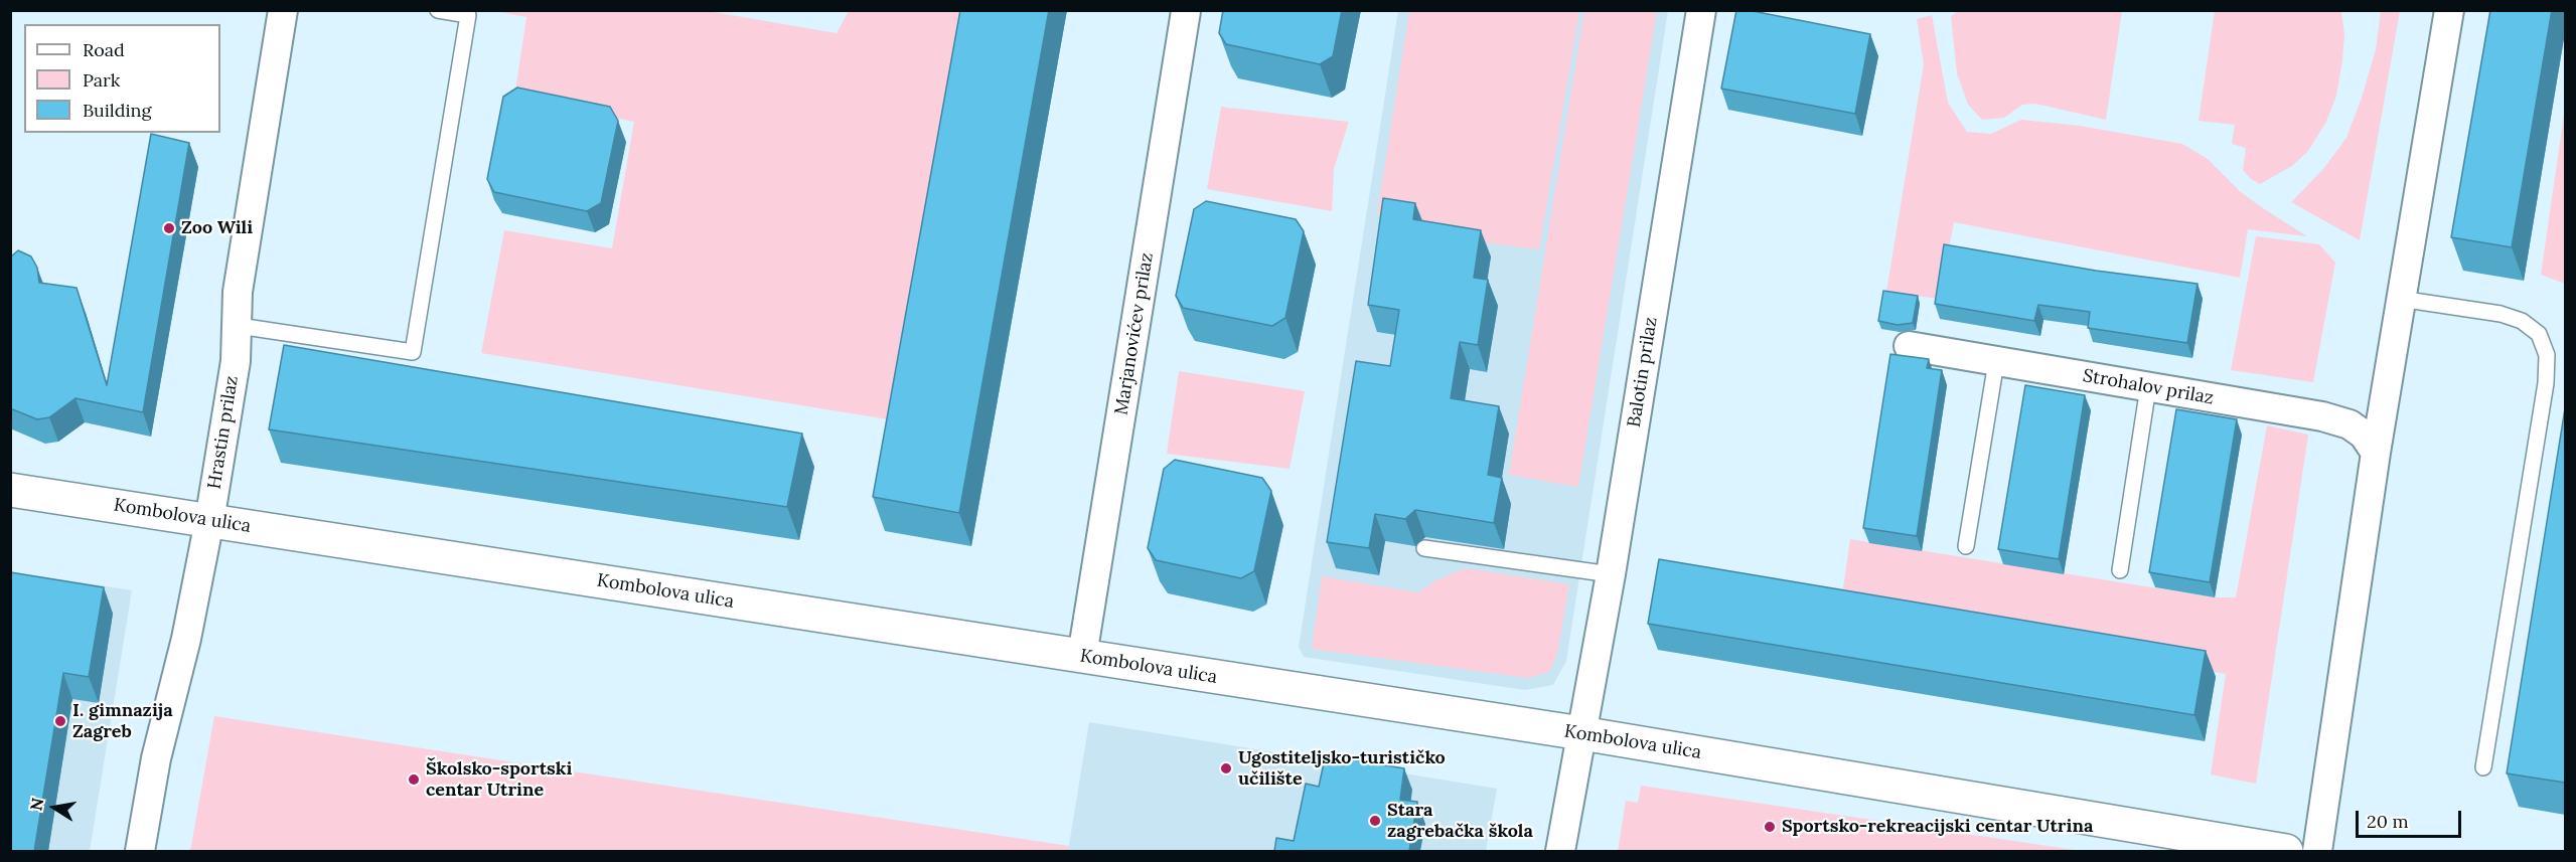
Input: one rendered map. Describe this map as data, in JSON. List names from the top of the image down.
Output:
{
  "streets": {
    "street": [
      "Marjanovićev prilaz",
      "Balotin prilaz",
      "Strohalov prilaz",
      "Hrastin prilaz",
      "Kombolova ulica"
    ]
  },
  "crossings": [
    ["Marjanovićev prilaz", "Kombolova ulica"],
    ["Balotin prilaz", "Kombolova ulica"],
    ["Hrastin prilaz", "Kombolova ulica"]
  ],
  "places": [
    "Zoo Wili",
    "I. gimnazija Zagreb",
    "Ugostiteljsko-turističko učilište",
    "Školsko-sportski centar Utrine",
    "Stara zagrebačka škola",
    "Sportsko-rekreacijski centar Utrina"
  ],
  "legend": ["Road", "Park", "Building"],
  "scale_bar": "20 m",
  "north": "left"
}
